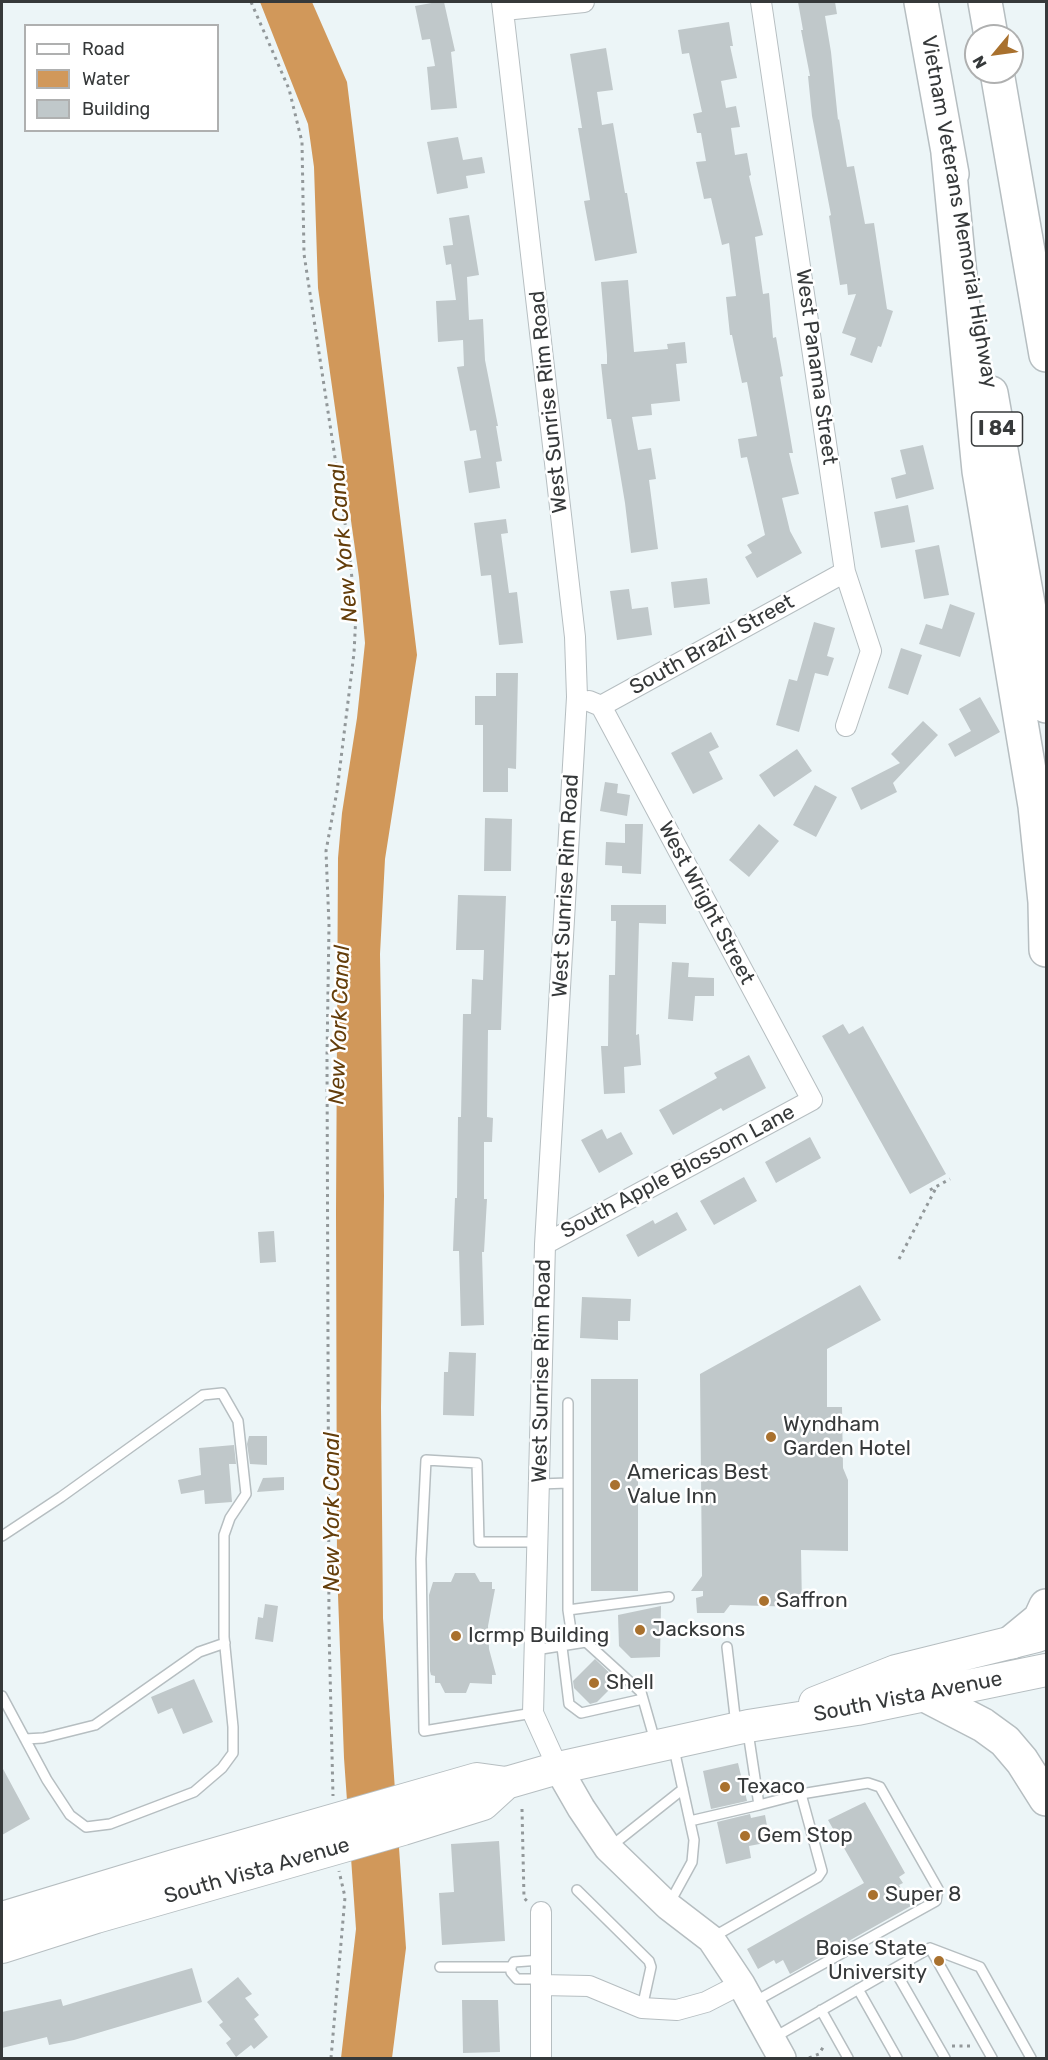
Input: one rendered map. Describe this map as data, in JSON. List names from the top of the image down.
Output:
{
  "streets": {
    "highway": ["Vietnam Veterans Memorial Highway", "I 84"],
    "main road": ["South Vista Avenue"],
    "street": [
      "West Panama Street",
      "West Sunrise Rim Road",
      "South Brazil Street",
      "West Wright Street",
      "South Apple Blossom Lane"
    ]
  },
  "crossings": [
    ["West Panama Street", "South Brazil Street"],
    ["West Sunrise Rim Road", "South Apple Blossom Lane"],
    ["West Sunrise Rim Road", "South Vista Avenue"],
    ["South Brazil Street", "West Wright Street"],
    ["West Wright Street", "South Apple Blossom Lane"]
  ],
  "water": ["New York Canal"],
  "places": [
    "Wyndham Garden Hotel",
    "Americas Best Value Inn",
    "Saffron",
    "Jacksons",
    "Icrmp Building",
    "Shell",
    "Texaco",
    "Gem Stop",
    "Super 8",
    "Boise State University"
  ],
  "legend": ["Road", "Water", "Building"],
  "north": "bottom left"
}
